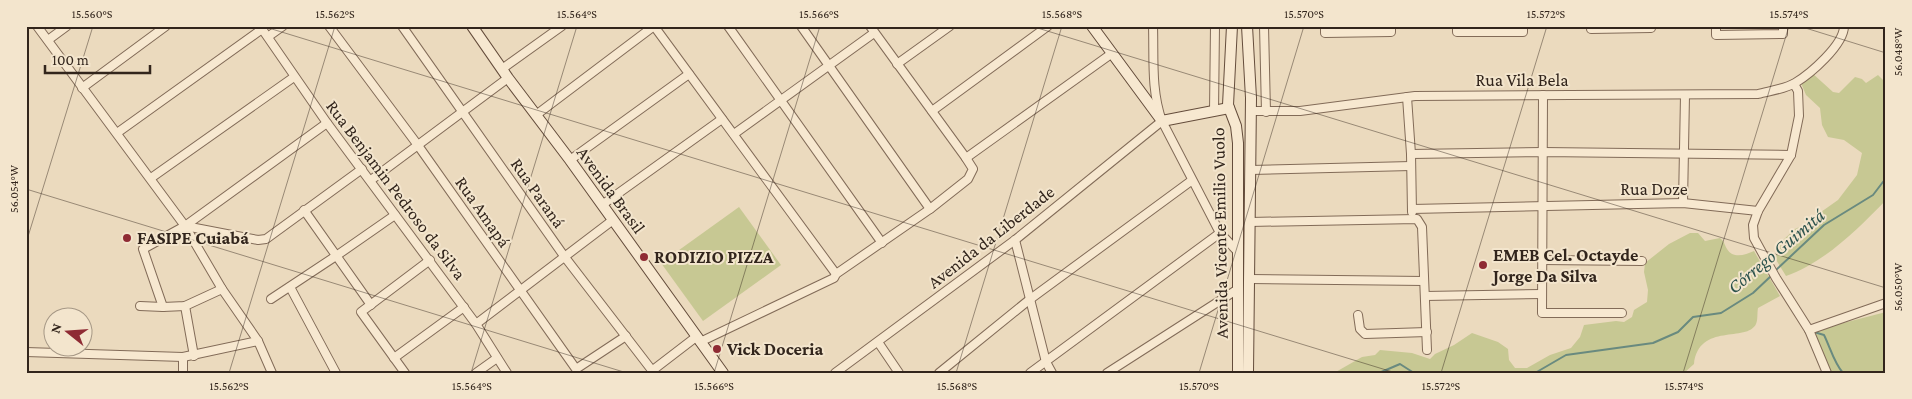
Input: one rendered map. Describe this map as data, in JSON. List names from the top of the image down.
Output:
{
  "streets": {
    "main road": ["Avenida Brasil", "Avenida Vicente Emilio Vuolo"],
    "street": [
      "Rua Vila Bela",
      "Rua Doze",
      "Rua Benjamin Pedroso da Silva",
      "Rua Paraná",
      "Rua Amapá",
      "Avenida da Liberdade"
    ]
  },
  "crossings": [
    ["Rua Vila Bela", "Avenida Vicente Emilio Vuolo"],
    ["Rua Paraná", "Rua Amapá"]
  ],
  "water": ["Córrego Guimitá"],
  "places": [
    "FASIPE Cuiabá",
    "RODIZIO PIZZA",
    "EMEB Cel. Octayde Jorge Da Silva",
    "Vick Doceria"
  ],
  "scale_bar": "100 m",
  "north": "left",
  "coordinates": [
    "15.560°S",
    "15.562°S",
    "15.564°S",
    "15.566°S",
    "15.568°S",
    "15.570°S",
    "15.572°S",
    "15.574°S",
    "56.048°W",
    "56.054°W",
    "56.050°W"
  ]
}
